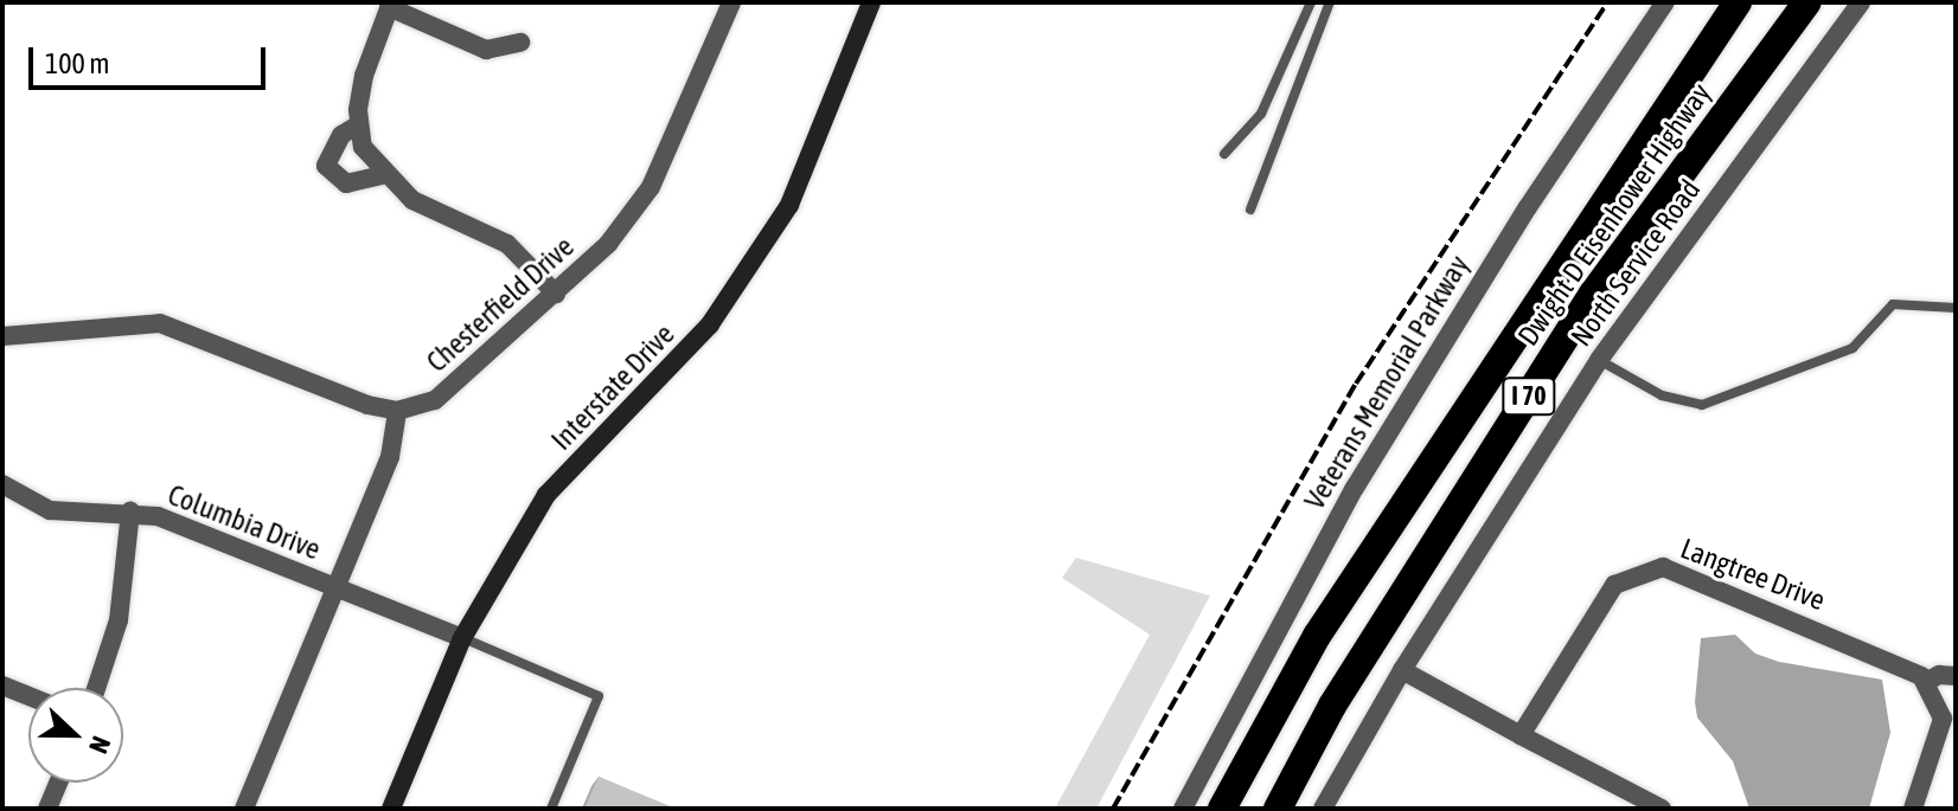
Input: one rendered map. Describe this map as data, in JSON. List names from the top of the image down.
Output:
{
  "streets": {
    "highway": ["Dwight D Eisenhower Highway", "I 70"],
    "main road": ["Interstate Drive"],
    "street": [
      "North Service Road",
      "Chesterfield Drive",
      "Veterans Memorial Parkway",
      "Columbia Drive",
      "Langtree Drive"
    ]
  },
  "crossings": [
    ["Interstate Drive", "Columbia Drive"]
  ],
  "scale_bar": "100 m",
  "north": "right"
}
